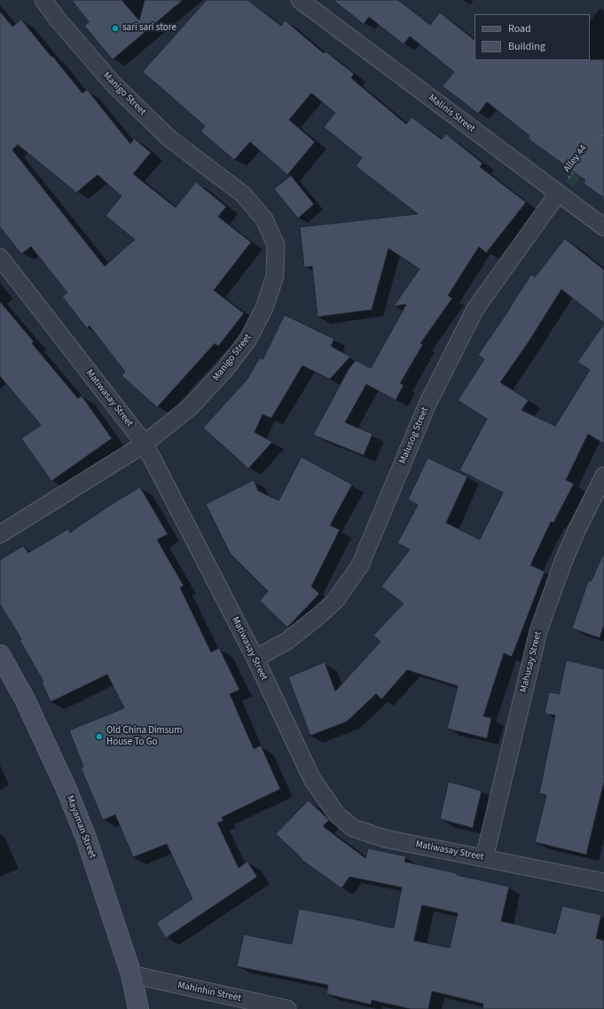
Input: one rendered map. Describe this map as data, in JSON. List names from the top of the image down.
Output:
{
  "streets": {
    "street": [
      "Manigo Street",
      "Malinis Street",
      "Matiwasay Street",
      "Malusog Street",
      "Mahusay Street",
      "Mayaman Street",
      "Mahinhin Street"
    ],
    "path": ["Alley 44"]
  },
  "crossings": [
    ["Manigo Street", "Matiwasay Street"],
    ["Malinis Street", "Alley 44"],
    ["Malinis Street", "Malusog Street"],
    ["Alley 44", "Malusog Street"],
    ["Matiwasay Street", "Malusog Street"],
    ["Matiwasay Street", "Mahusay Street"],
    ["Mayaman Street", "Mahinhin Street"]
  ],
  "places": ["sari sari store", "Old China Dimsum House To Go"],
  "legend": ["Road", "Building"]
}
